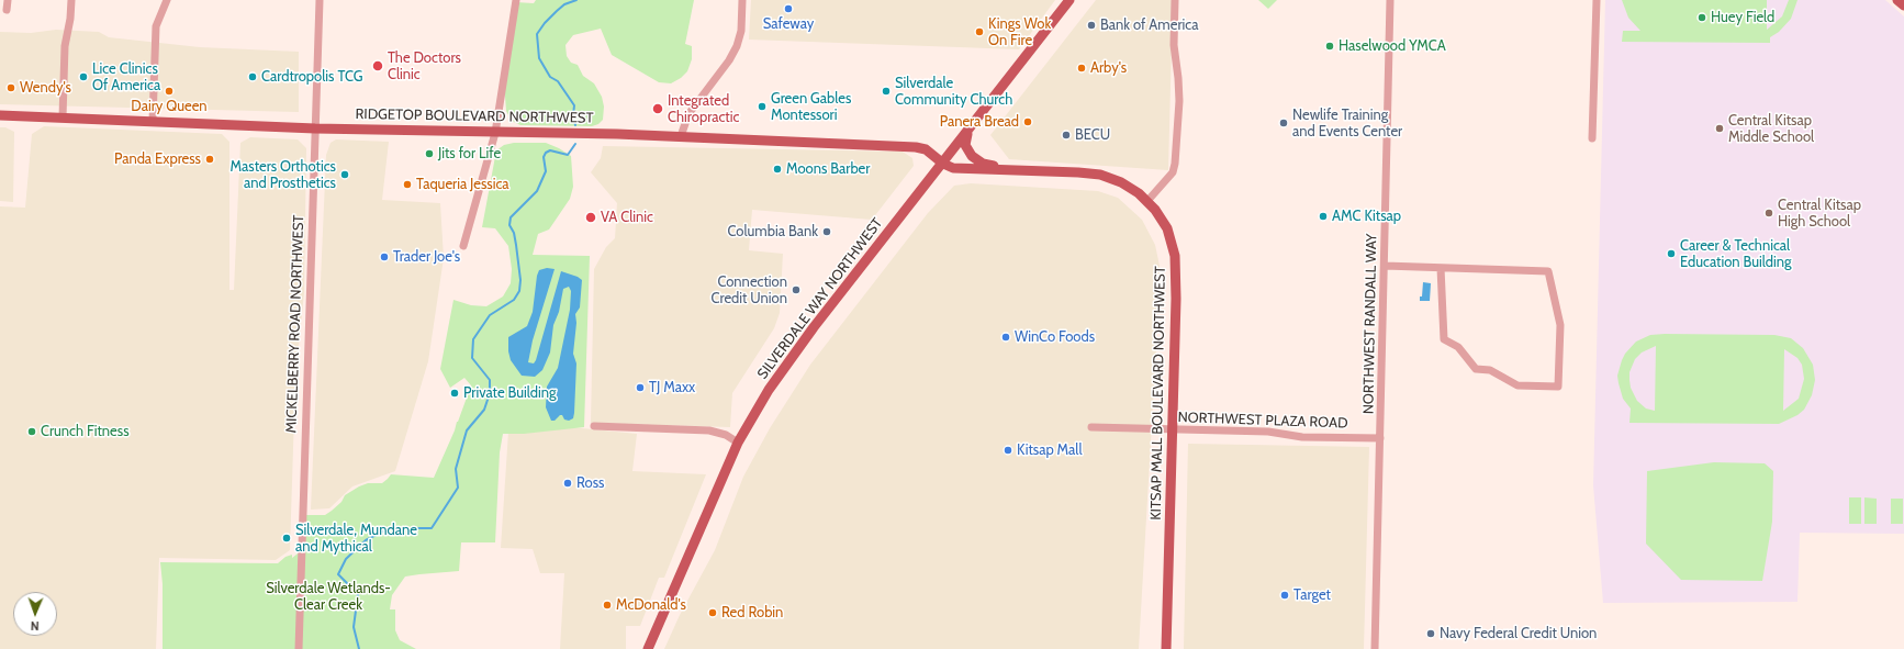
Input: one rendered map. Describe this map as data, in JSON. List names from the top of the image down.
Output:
{
  "streets": {
    "main road": ["RIDGETOP BOULEVARD NORTHWEST", "SILVERDALE WAY NORTHWEST", "KITSAP MALL BOULEVARD NORTHWEST"],
    "street": ["MICKELBERRY ROAD NORTHWEST", "NORTHWEST RANDALL WAY", "NORTHWEST PLAZA ROAD"]
  },
  "crossings": [
    ["RIDGETOP BOULEVARD NORTHWEST", "SILVERDALE WAY NORTHWEST"],
    ["RIDGETOP BOULEVARD NORTHWEST", "MICKELBERRY ROAD NORTHWEST"],
    ["RIDGETOP BOULEVARD NORTHWEST", "KITSAP MALL BOULEVARD NORTHWEST"],
    ["SILVERDALE WAY NORTHWEST", "KITSAP MALL BOULEVARD NORTHWEST"],
    ["NORTHWEST RANDALL WAY", "NORTHWEST PLAZA ROAD"],
    ["KITSAP MALL BOULEVARD NORTHWEST", "NORTHWEST PLAZA ROAD"]
  ],
  "parks": ["Silverdale Wetlands- Clear Creek"],
  "places": [
    "Safeway",
    "Huey Field",
    "Bank of America",
    "Kings Wok On Fire",
    "Haselwood YMCA",
    "The Doctors Clinic",
    "Arby's",
    "Lice Clinics Of America",
    "Cardtropolis TCG",
    "Wendy's",
    "Dairy Queen",
    "Silverdale Community Church",
    "Green Gables Montessori",
    "Integrated Chiropractic",
    "Panera Bread",
    "Newlife Training and Events Center",
    "Central Kitsap Middle School",
    "BECU",
    "Jits for Life",
    "Panda Express",
    "Moons Barber",
    "Masters Orthotics and Prosthetics",
    "Taqueria Jessica",
    "Central Kitsap High School",
    "AMC Kitsap",
    "VA Clinic",
    "Columbia Bank",
    "Career & Technical Education Building",
    "Trader Joe's",
    "Connection Credit Union",
    "WinCo Foods",
    "TJ Maxx",
    "Private Building",
    "Crunch Fitness",
    "Kitsap Mall",
    "Ross",
    "Silverdale, Mundane and Mythical",
    "Target",
    "McDonald's",
    "Red Robin",
    "Navy Federal Credit Union"
  ],
  "north": "bottom"
}
